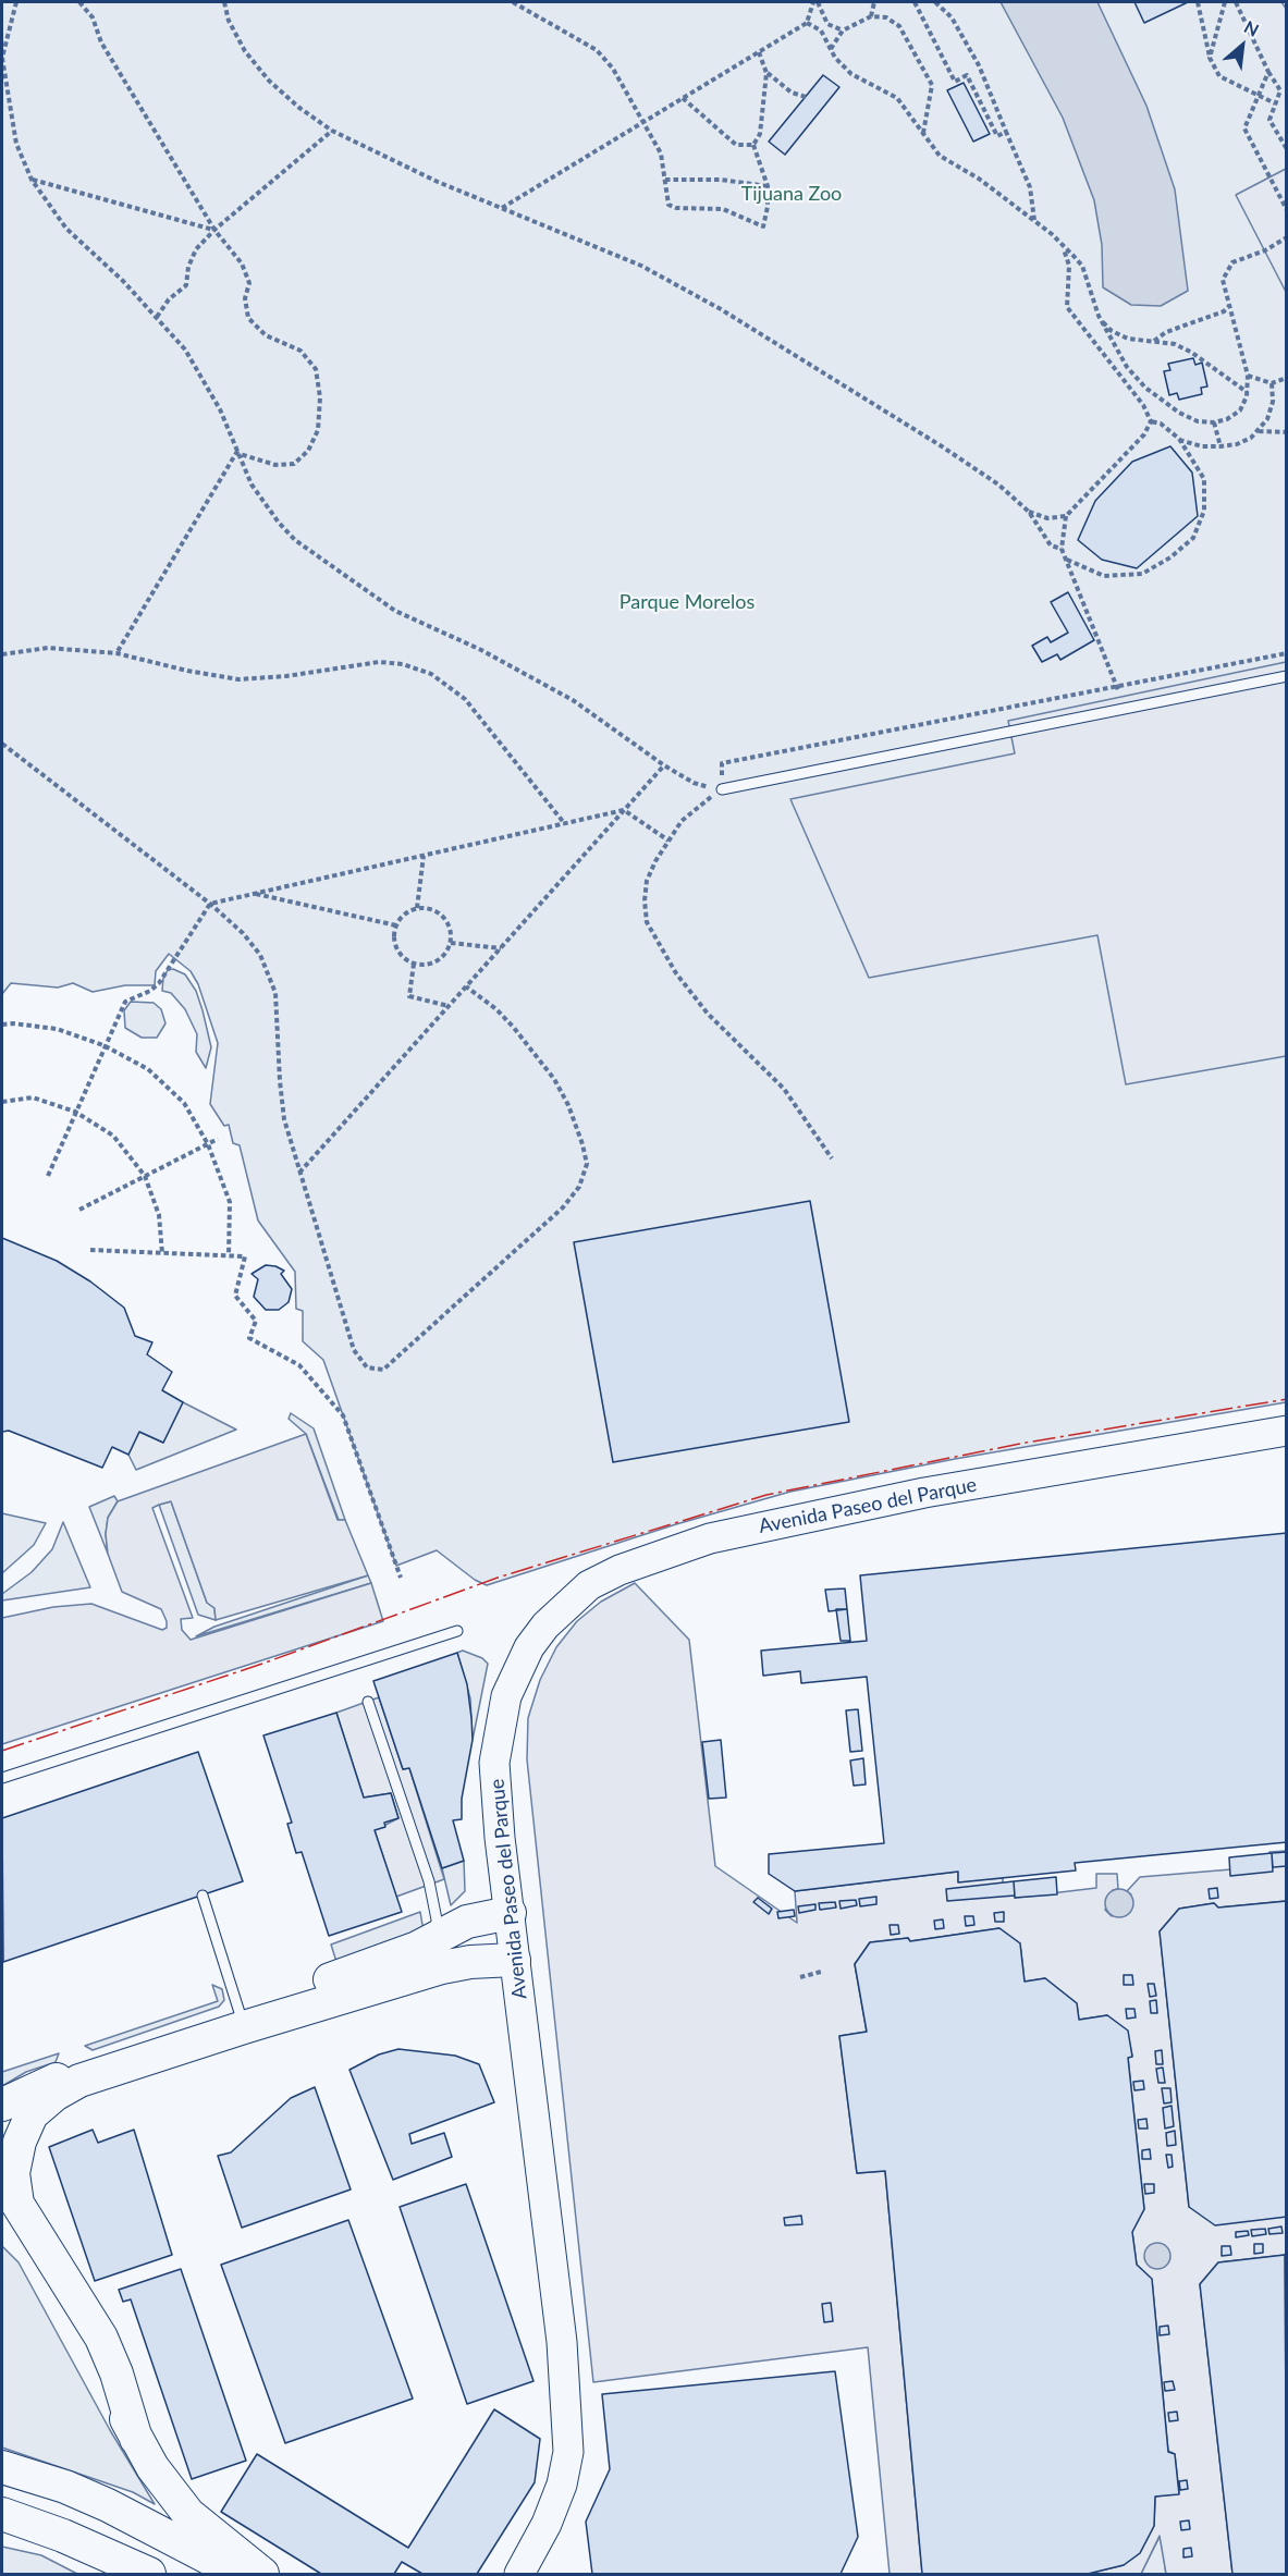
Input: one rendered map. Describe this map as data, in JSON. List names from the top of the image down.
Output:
{
  "streets": {
    "main road": ["Avenida Paseo del Parque"]
  },
  "parks": ["Tijuana Zoo", "Parque Morelos"],
  "north": "top right"
}
